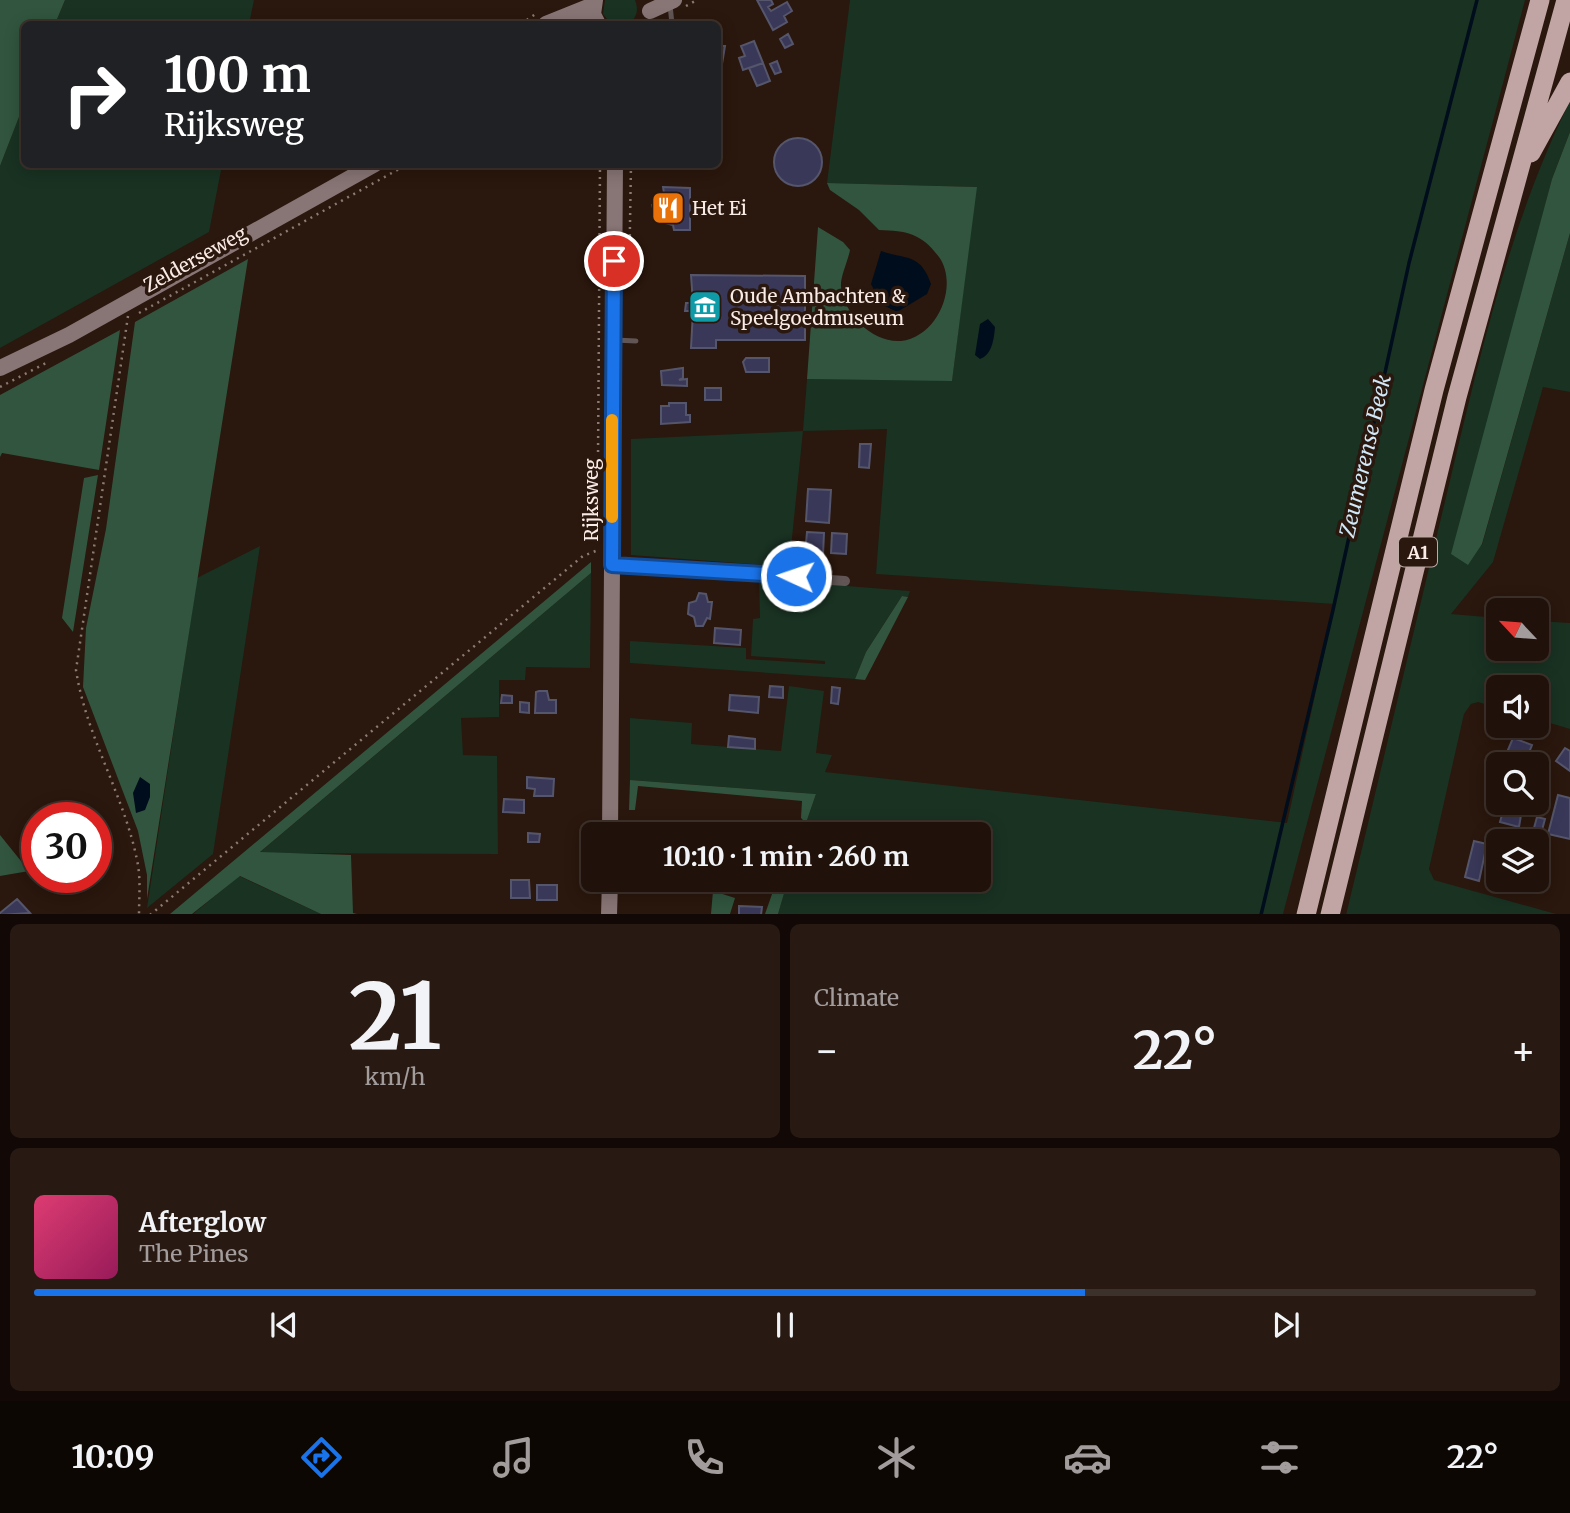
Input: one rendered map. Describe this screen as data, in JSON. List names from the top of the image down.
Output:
{
  "streets": {
    "highway": ["A1"],
    "main road": ["Zelderseweg", "Rijksweg"]
  },
  "water": ["Zeumerense Beek"],
  "places": {
    "restaurant": ["Het Ei"],
    "museum": ["Oude Ambachten & Speelgoedmuseum"]
  },
  "north": "top left",
  "page": {
    "turn": ["100 m", "Rijksweg"],
    "limit": "30",
    "trip": "10:10 · 1 min · 260 m",
    "tile": [
      ["21", "km/h"],
      "Climate"
    ],
    "heat": ["−", "22°", "+"],
    "song": ["Afterglow", "The Pines"],
    "tabs": ["10:09", "22°"]
  }
}
